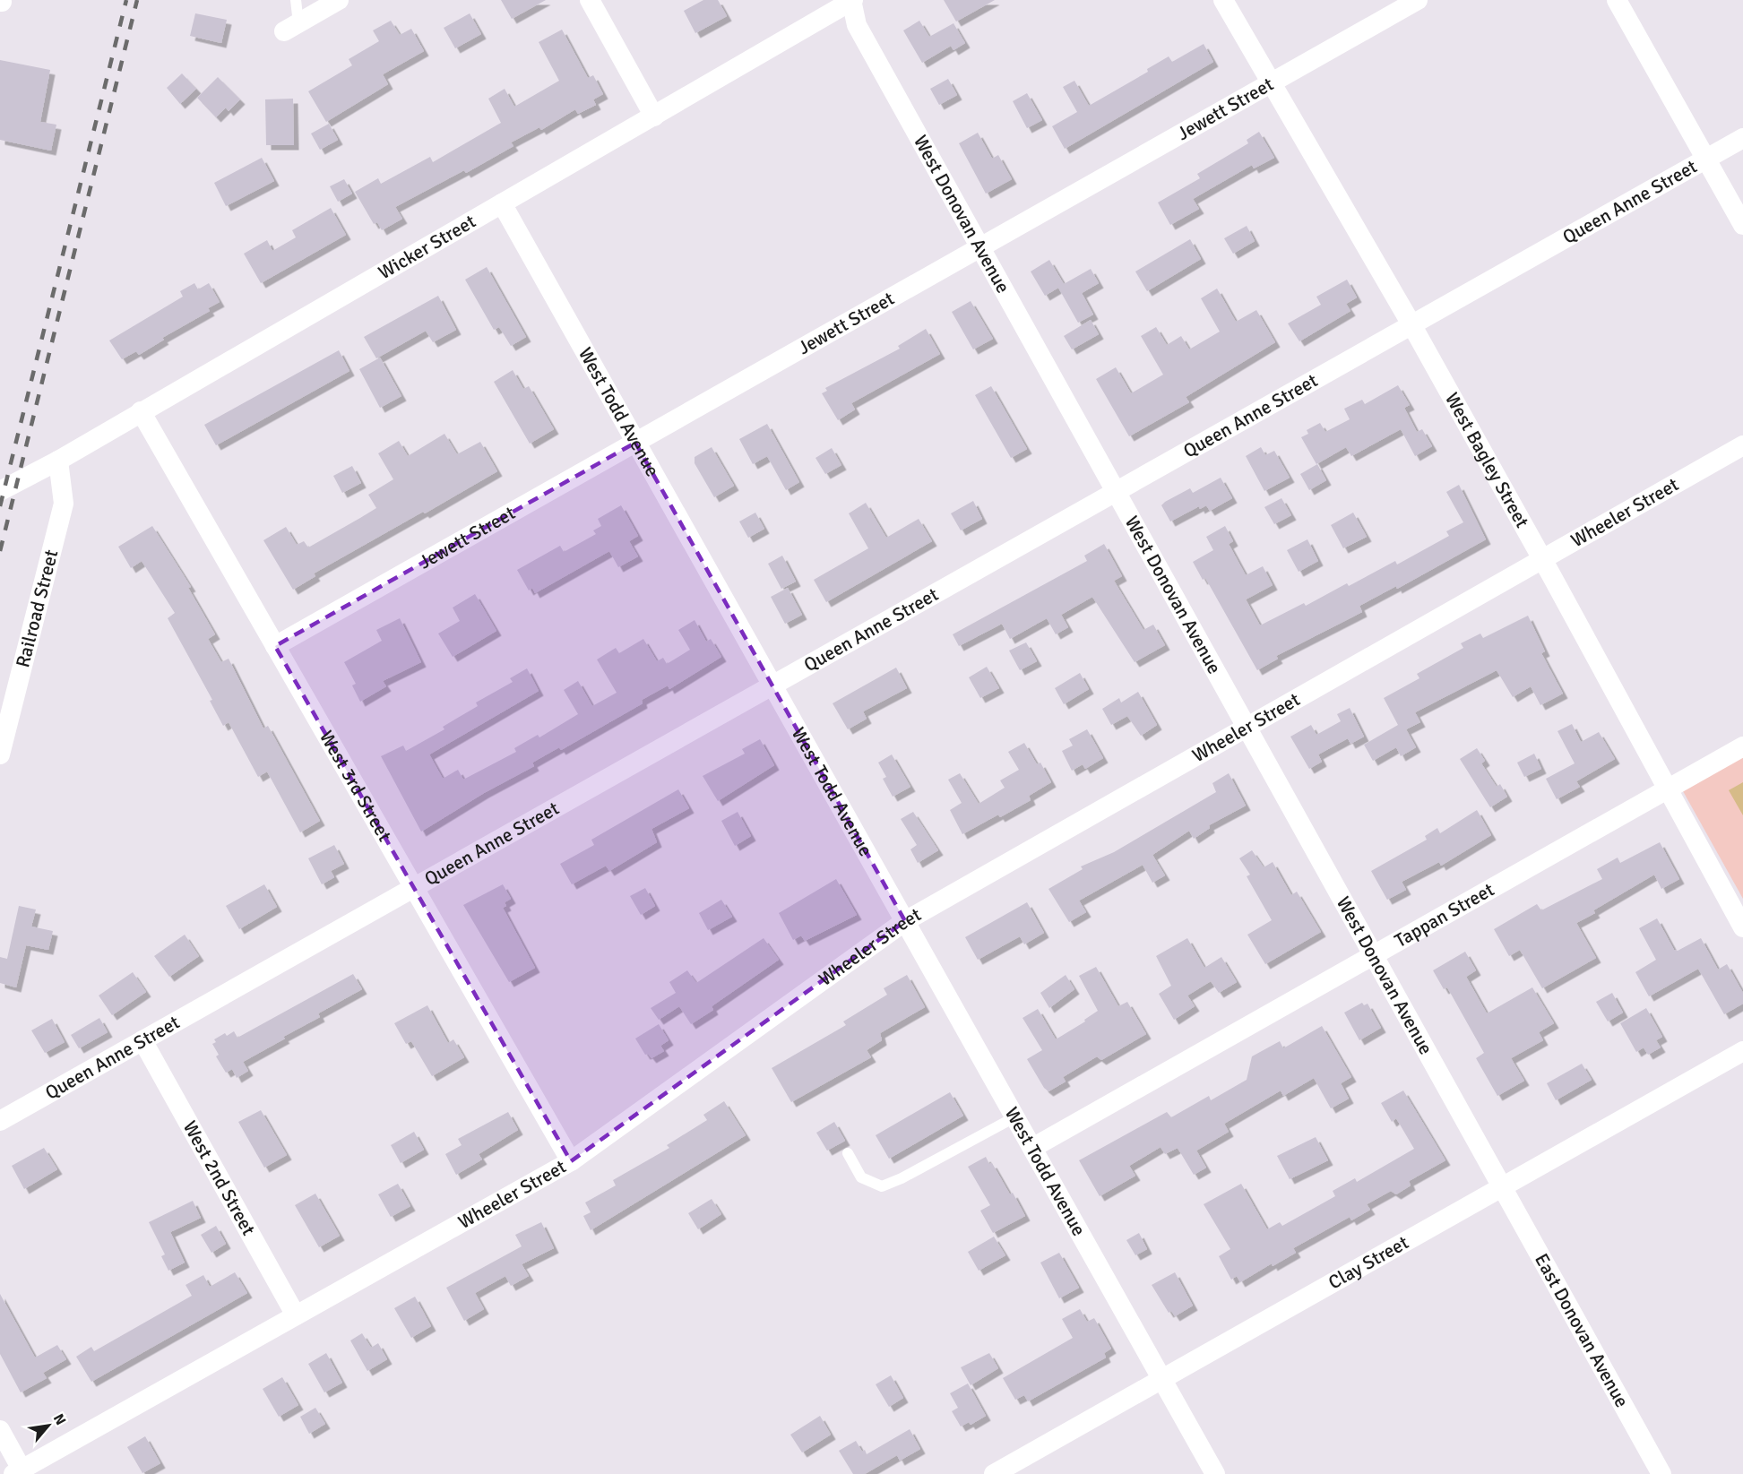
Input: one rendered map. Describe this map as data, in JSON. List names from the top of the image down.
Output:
{
  "streets": {
    "street": [
      "Jewett Street",
      "Queen Anne Street",
      "West Donovan Avenue",
      "Wicker Street",
      "West Todd Avenue",
      "West Bagley Street",
      "Wheeler Street",
      "Railroad Street",
      "West 3rd Street",
      "Tappan Street",
      "West 2nd Street",
      "Clay Street",
      "East Donovan Avenue"
    ]
  },
  "crossings": [
    ["Jewett Street", "West Donovan Avenue"],
    ["Jewett Street", "West Todd Avenue"],
    ["Jewett Street", "West Bagley Street"],
    ["Jewett Street", "West 3rd Street"],
    ["Queen Anne Street", "West Donovan Avenue"],
    ["Queen Anne Street", "West Todd Avenue"],
    ["Queen Anne Street", "West Bagley Street"],
    ["Queen Anne Street", "West 3rd Street"],
    ["Queen Anne Street", "West 2nd Street"],
    ["West Donovan Avenue", "Wicker Street"],
    ["West Donovan Avenue", "Wheeler Street"],
    ["West Donovan Avenue", "Tappan Street"],
    ["West Donovan Avenue", "Clay Street"],
    ["West Donovan Avenue", "East Donovan Avenue"],
    ["Wicker Street", "West Todd Avenue"],
    ["Wicker Street", "Railroad Street"],
    ["Wicker Street", "West 3rd Street"],
    ["West Todd Avenue", "Wheeler Street"],
    ["West Todd Avenue", "Tappan Street"],
    ["West Todd Avenue", "Clay Street"],
    ["West Bagley Street", "Wheeler Street"],
    ["West Bagley Street", "Tappan Street"],
    ["Wheeler Street", "West 3rd Street"],
    ["Wheeler Street", "West 2nd Street"],
    ["Clay Street", "East Donovan Avenue"]
  ],
  "north": "top right"
}
